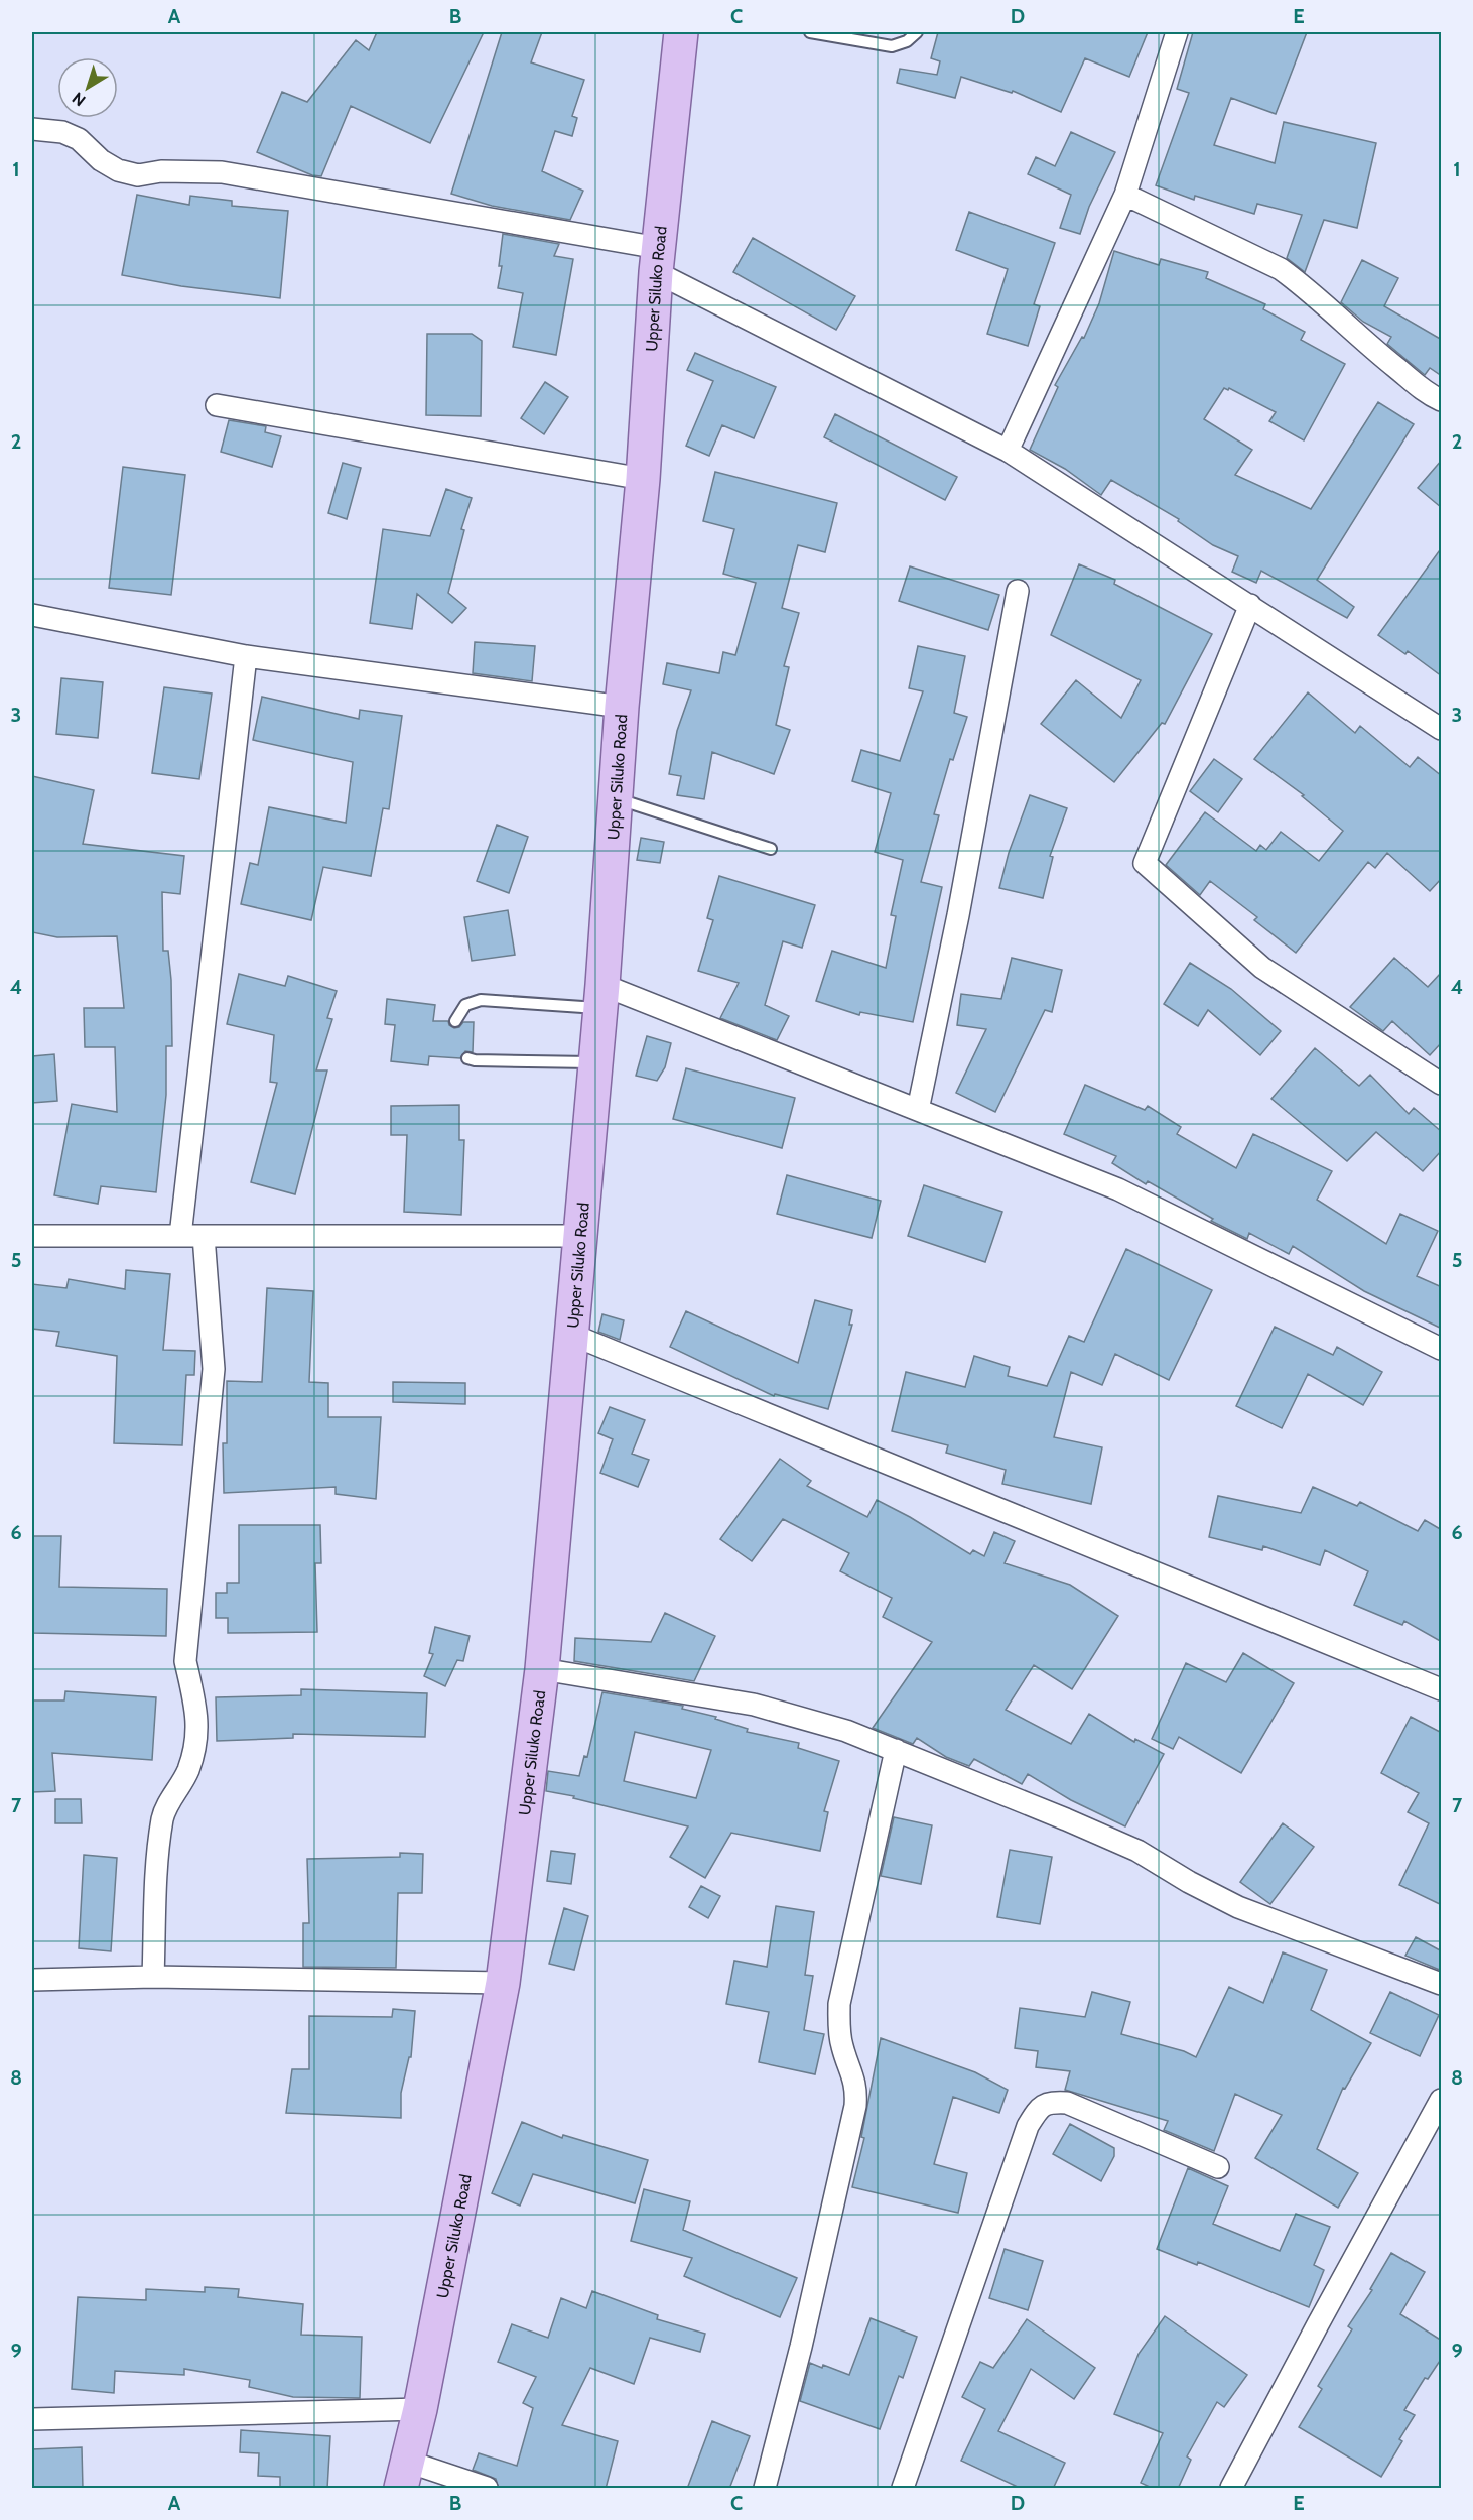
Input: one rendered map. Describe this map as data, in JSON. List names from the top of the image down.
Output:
{
  "streets": {
    "main road": ["Upper Siluko Road"]
  },
  "north": "bottom left",
  "grid": {
    "columns": [
      "A",
      "B",
      "C",
      "D",
      "E"
    ],
    "rows": [
      "1",
      "2",
      "3",
      "4",
      "5",
      "6",
      "7",
      "8",
      "9"
    ]
  }
}
